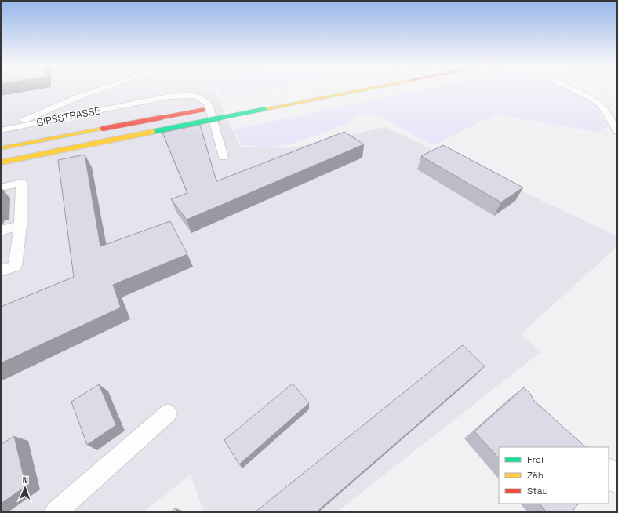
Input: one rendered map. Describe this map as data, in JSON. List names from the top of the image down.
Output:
{
  "streets": {
    "lane": ["GIPSSTRASSE"]
  },
  "legend": ["Frei", "Zäh", "Stau"],
  "north": "top"
}
